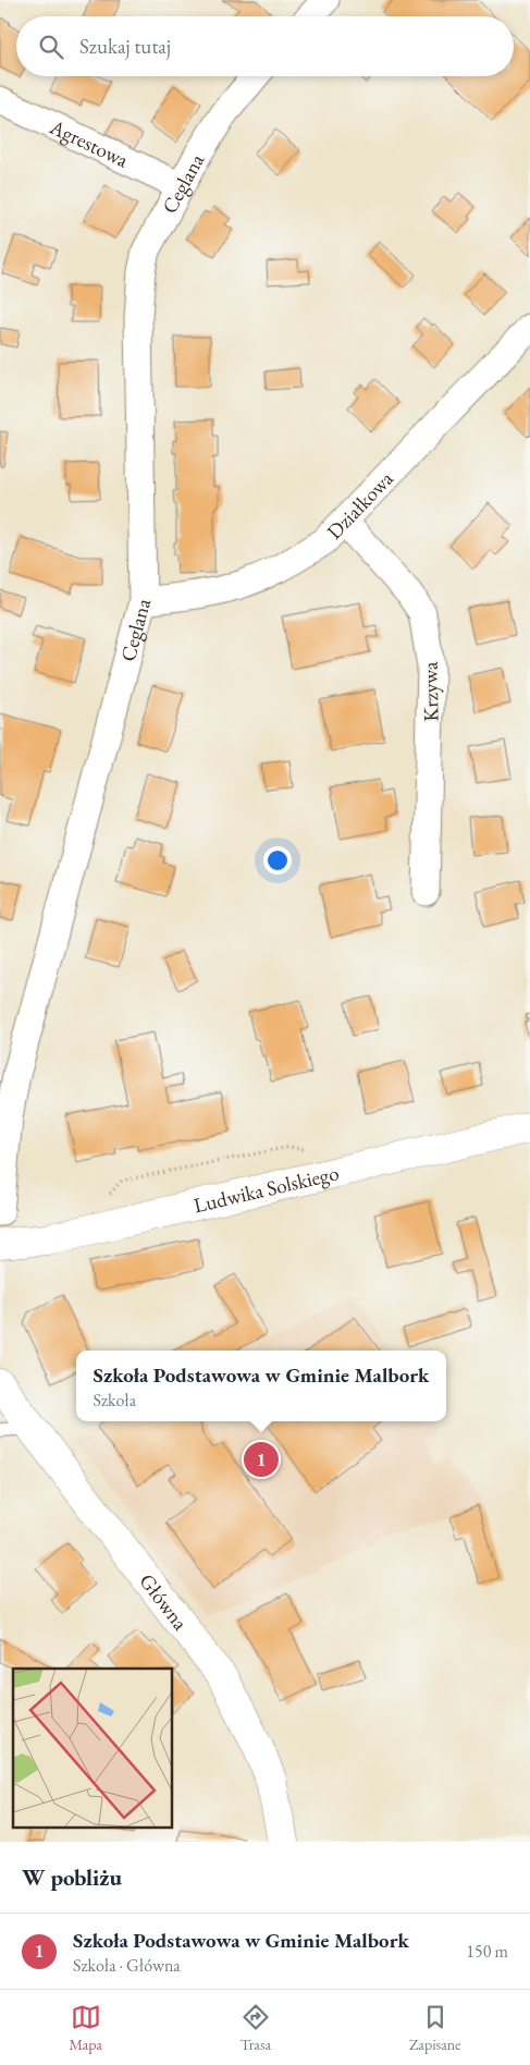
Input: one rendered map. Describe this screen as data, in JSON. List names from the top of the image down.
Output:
{
  "streets": {
    "street": [
      "Agrestowa",
      "Ceglana",
      "Działkowa",
      "Krzywa",
      "Ludwika Solskiego",
      "Główna"
    ]
  },
  "crossings": [
    ["Agrestowa", "Ceglana"],
    ["Ceglana", "Działkowa"],
    ["Działkowa", "Krzywa"]
  ],
  "page": {
    "search": "Szukaj tutaj",
    "popup": ["Szkoła Podstawowa w Gminie Malbork", "Szkoła"],
    "pins": "1",
    "heading": "W pobliżu",
    "list": [
      {
        "mark": "1",
        "name": "Szkoła Podstawowa w Gminie Malbork",
        "note": "Szkoła · Główna",
        "value": "150 m"
      }
    ],
    "nav": ["Mapa", "Trasa", "Zapisane"]
  }
}
